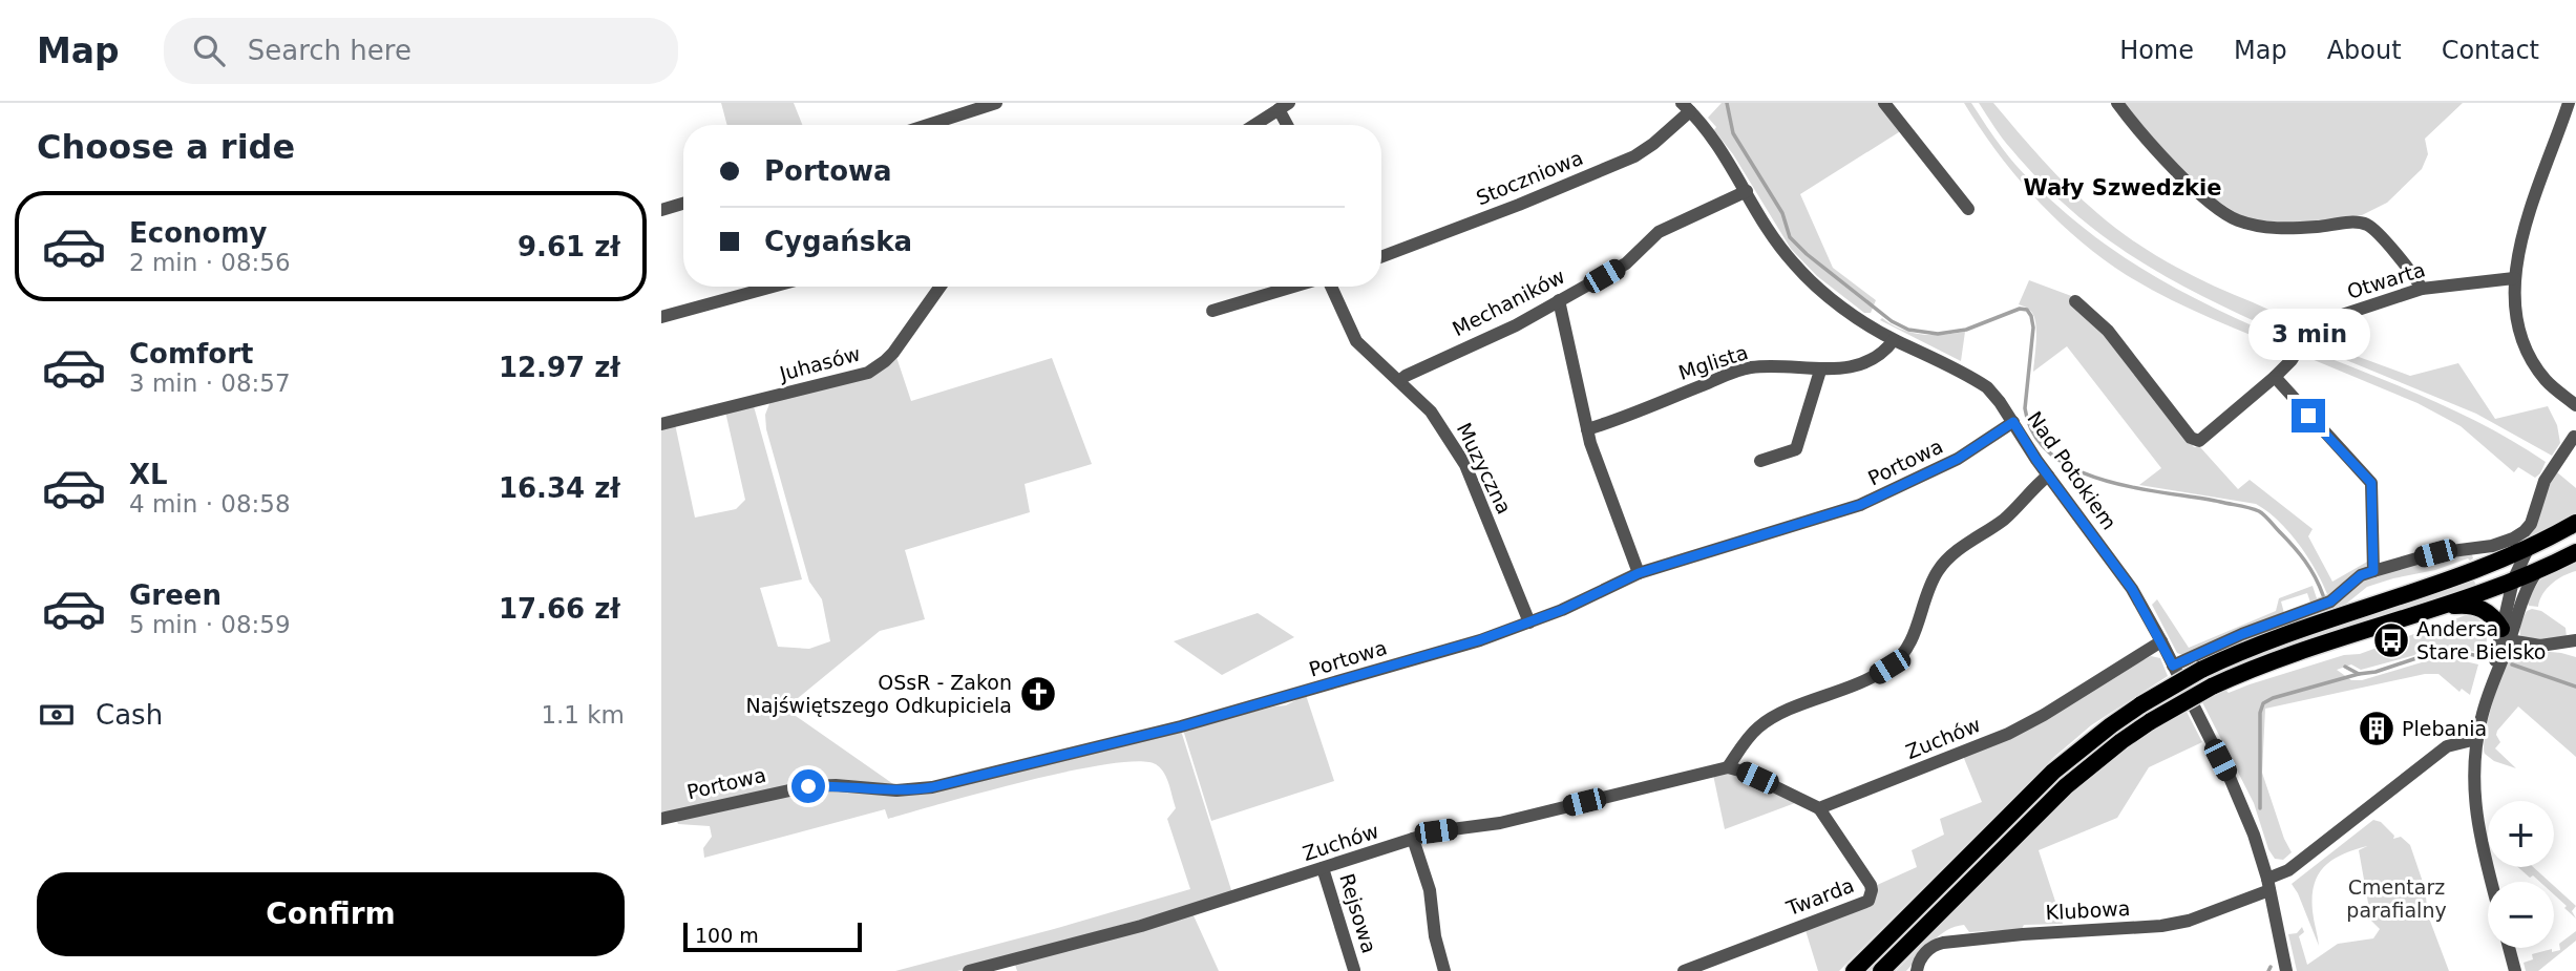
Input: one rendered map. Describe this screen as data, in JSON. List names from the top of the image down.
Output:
{
  "streets": {
    "street": [
      "Stoczniowa",
      "Otwarta",
      "Mechaników",
      "Mglista",
      "Juhasów",
      "Portowa",
      "Muzyczna",
      "Nad Potokiem",
      "Zuchów",
      "Twarda",
      "Klubowa",
      "Rejsowa"
    ]
  },
  "crossings": [
    ["Stoczniowa", "Nad Potokiem"],
    ["Mechaników", "Muzyczna"],
    ["Mechaników", "Nad Potokiem"],
    ["Mglista", "Nad Potokiem"],
    ["Portowa", "Muzyczna"],
    ["Portowa", "Nad Potokiem"],
    ["Nad Potokiem", "Zuchów"],
    ["Nad Potokiem", "Klubowa"],
    ["Zuchów", "Twarda"],
    ["Zuchów", "Rejsowa"]
  ],
  "districts": ["Wały Szwedzkie"],
  "parks": ["Cmentarz parafialny"],
  "places": {
    "bus stop": ["Andersa Stare Bielsko"],
    "church": ["OSsR - Zakon Najświętszego Odkupiciela"],
    "building": ["Plebania"]
  },
  "scale_bar": "100 m",
  "page": {
    "header": "Map",
    "search": "Search here",
    "nav": [
      "Home",
      "Map",
      "About",
      "Contact"
    ],
    "heading": "Choose a ride",
    "banner": ["Portowa", "Cygańska"],
    "list": [
      {
        "name": "Economy",
        "note": "2 min · 08:56",
        "value": "9.61 zł"
      },
      {
        "name": "Comfort",
        "note": "3 min · 08:57",
        "value": "12.97 zł"
      },
      {
        "name": "XL",
        "note": "4 min · 08:58",
        "value": "16.34 zł"
      },
      {
        "name": "Green",
        "note": "5 min · 08:59",
        "value": "17.66 zł"
      }
    ],
    "bubble": "3 min",
    "pay": ["Cash", "1.1 km"],
    "map_buttons": ["+", "−"],
    "buttons": "Confirm",
    "scale": "100 m"
  }
}
